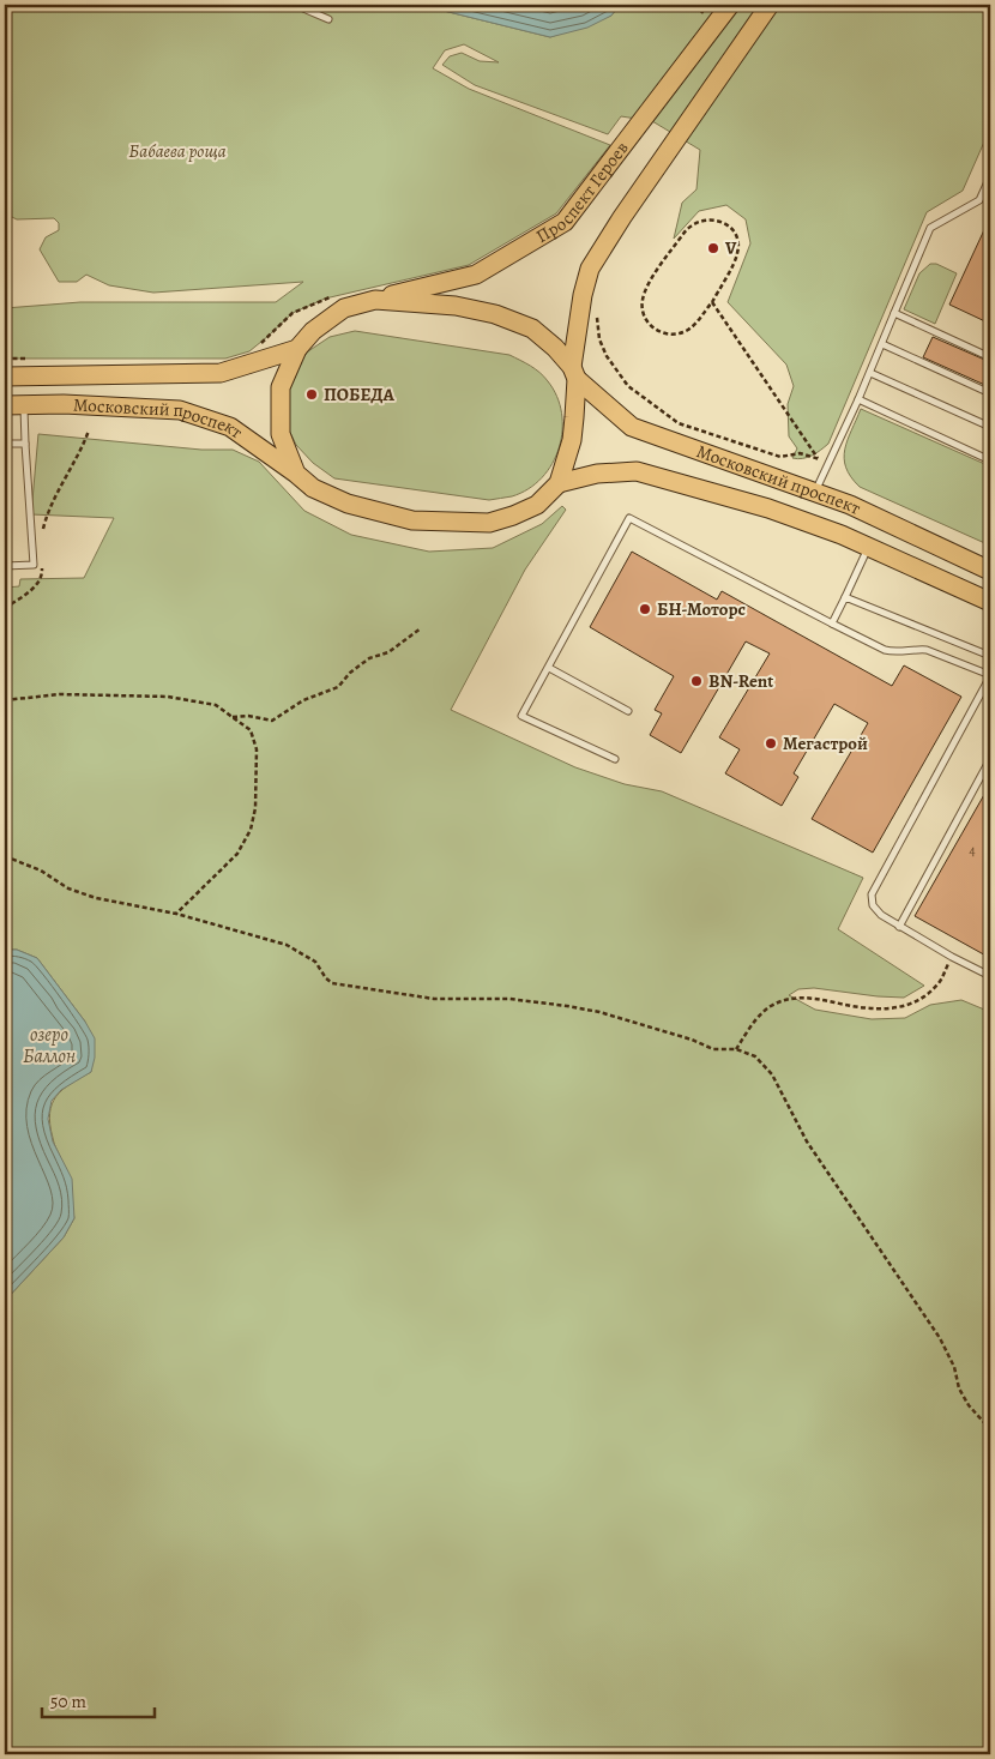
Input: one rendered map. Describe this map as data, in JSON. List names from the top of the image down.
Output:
{
  "streets": {
    "main road": ["Проспект Героев", "Московский проспект"]
  },
  "crossings": [
    ["Проспект Героев", "Московский проспект"]
  ],
  "water": ["озеро Баллон"],
  "parks": ["Бабаева роща"],
  "places": [
    "V",
    "ПОБЕДА",
    "БН-Моторс",
    "BN-Rent",
    "Мегастрой"
  ],
  "house_numbers": ["4"],
  "scale_bar": "50 m"
}
